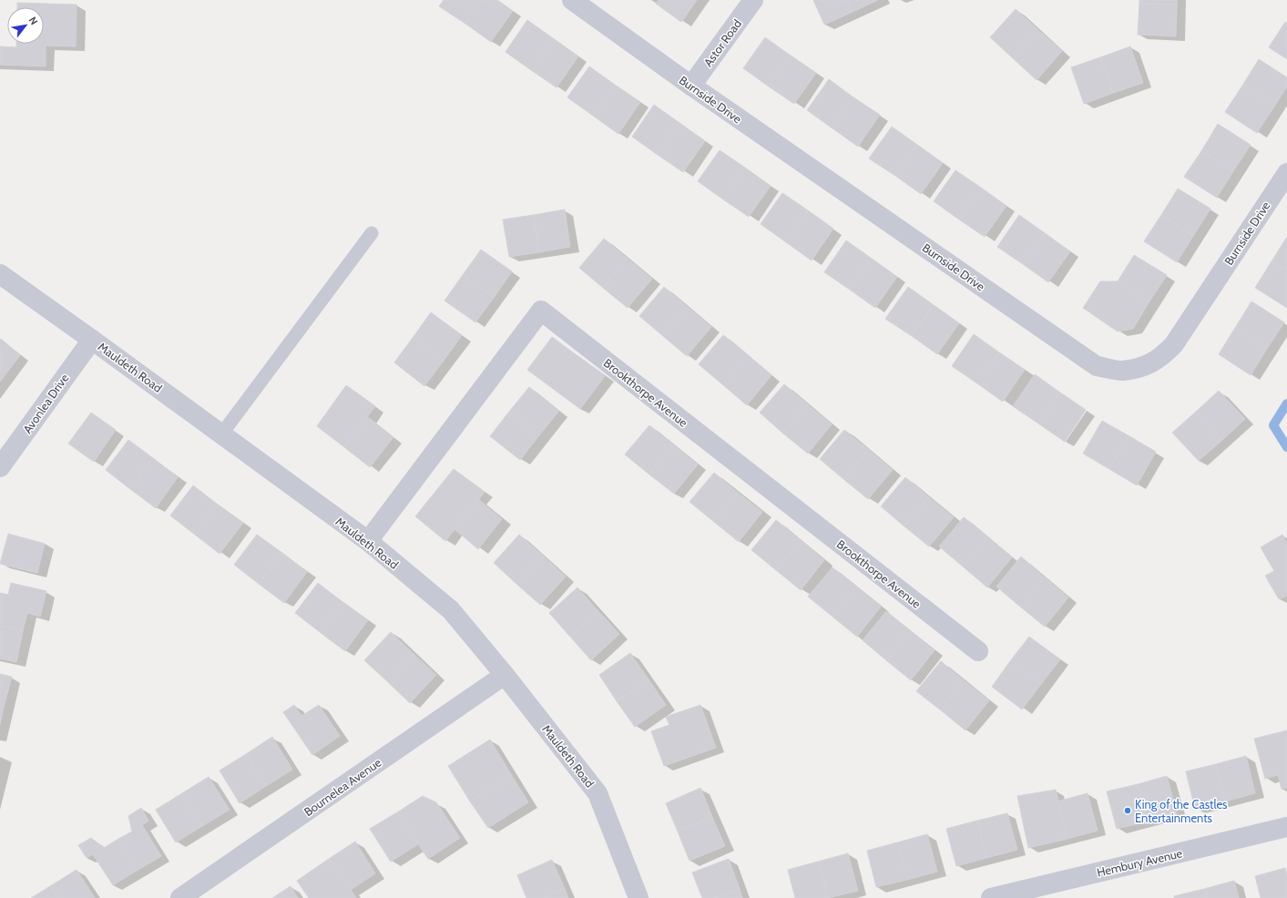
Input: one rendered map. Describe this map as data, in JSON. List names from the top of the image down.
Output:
{
  "streets": {
    "street": [
      "Astor Road",
      "Burnside Drive",
      "Mauldeth Road",
      "Brookthorpe Avenue",
      "Avonlea Drive",
      "Bournelea Avenue",
      "Hembury Avenue"
    ]
  },
  "crossings": [
    ["Astor Road", "Burnside Drive"],
    ["Mauldeth Road", "Brookthorpe Avenue"],
    ["Mauldeth Road", "Avonlea Drive"],
    ["Mauldeth Road", "Bournelea Avenue"]
  ],
  "places": ["King of the Castles Entertainments"],
  "north": "top right"
}
